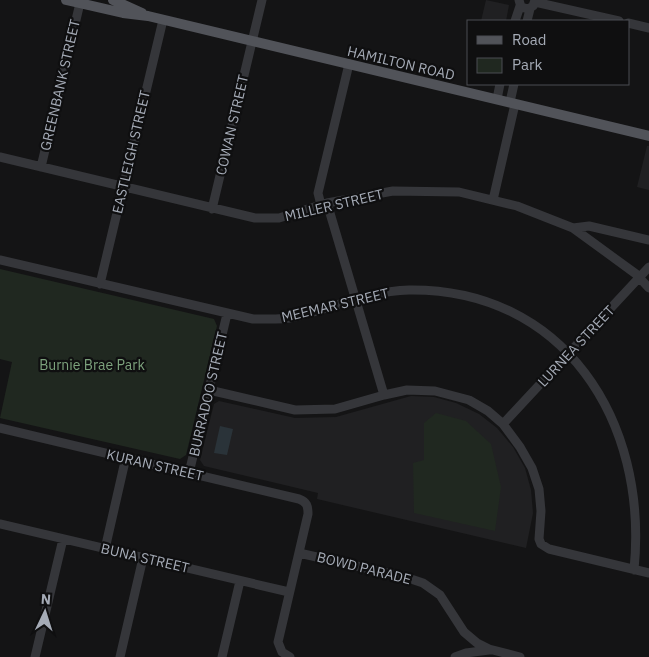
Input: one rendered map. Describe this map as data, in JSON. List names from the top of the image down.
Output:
{
  "streets": {
    "main road": ["HAMILTON ROAD"],
    "street": [
      "GREENBANK STREET",
      "COWAN STREET",
      "EASTLEIGH STREET",
      "MILLER STREET",
      "MEEMAR STREET",
      "LURNEA STREET",
      "BURRADOO STREET",
      "KURAN STREET",
      "BUNA STREET",
      "BOWD PARADE"
    ]
  },
  "crossings": [
    ["HAMILTON ROAD", "GREENBANK STREET"],
    ["HAMILTON ROAD", "COWAN STREET"],
    ["HAMILTON ROAD", "EASTLEIGH STREET"],
    ["GREENBANK STREET", "MILLER STREET"],
    ["COWAN STREET", "MILLER STREET"],
    ["EASTLEIGH STREET", "MILLER STREET"],
    ["EASTLEIGH STREET", "MEEMAR STREET"],
    ["MILLER STREET", "LURNEA STREET"],
    ["MEEMAR STREET", "LURNEA STREET"],
    ["MEEMAR STREET", "BURRADOO STREET"],
    ["BURRADOO STREET", "KURAN STREET"],
    ["KURAN STREET", "BOWD PARADE"]
  ],
  "parks": ["Burnie Brae Park"],
  "legend": ["Road", "Park"],
  "north": "top"
}
